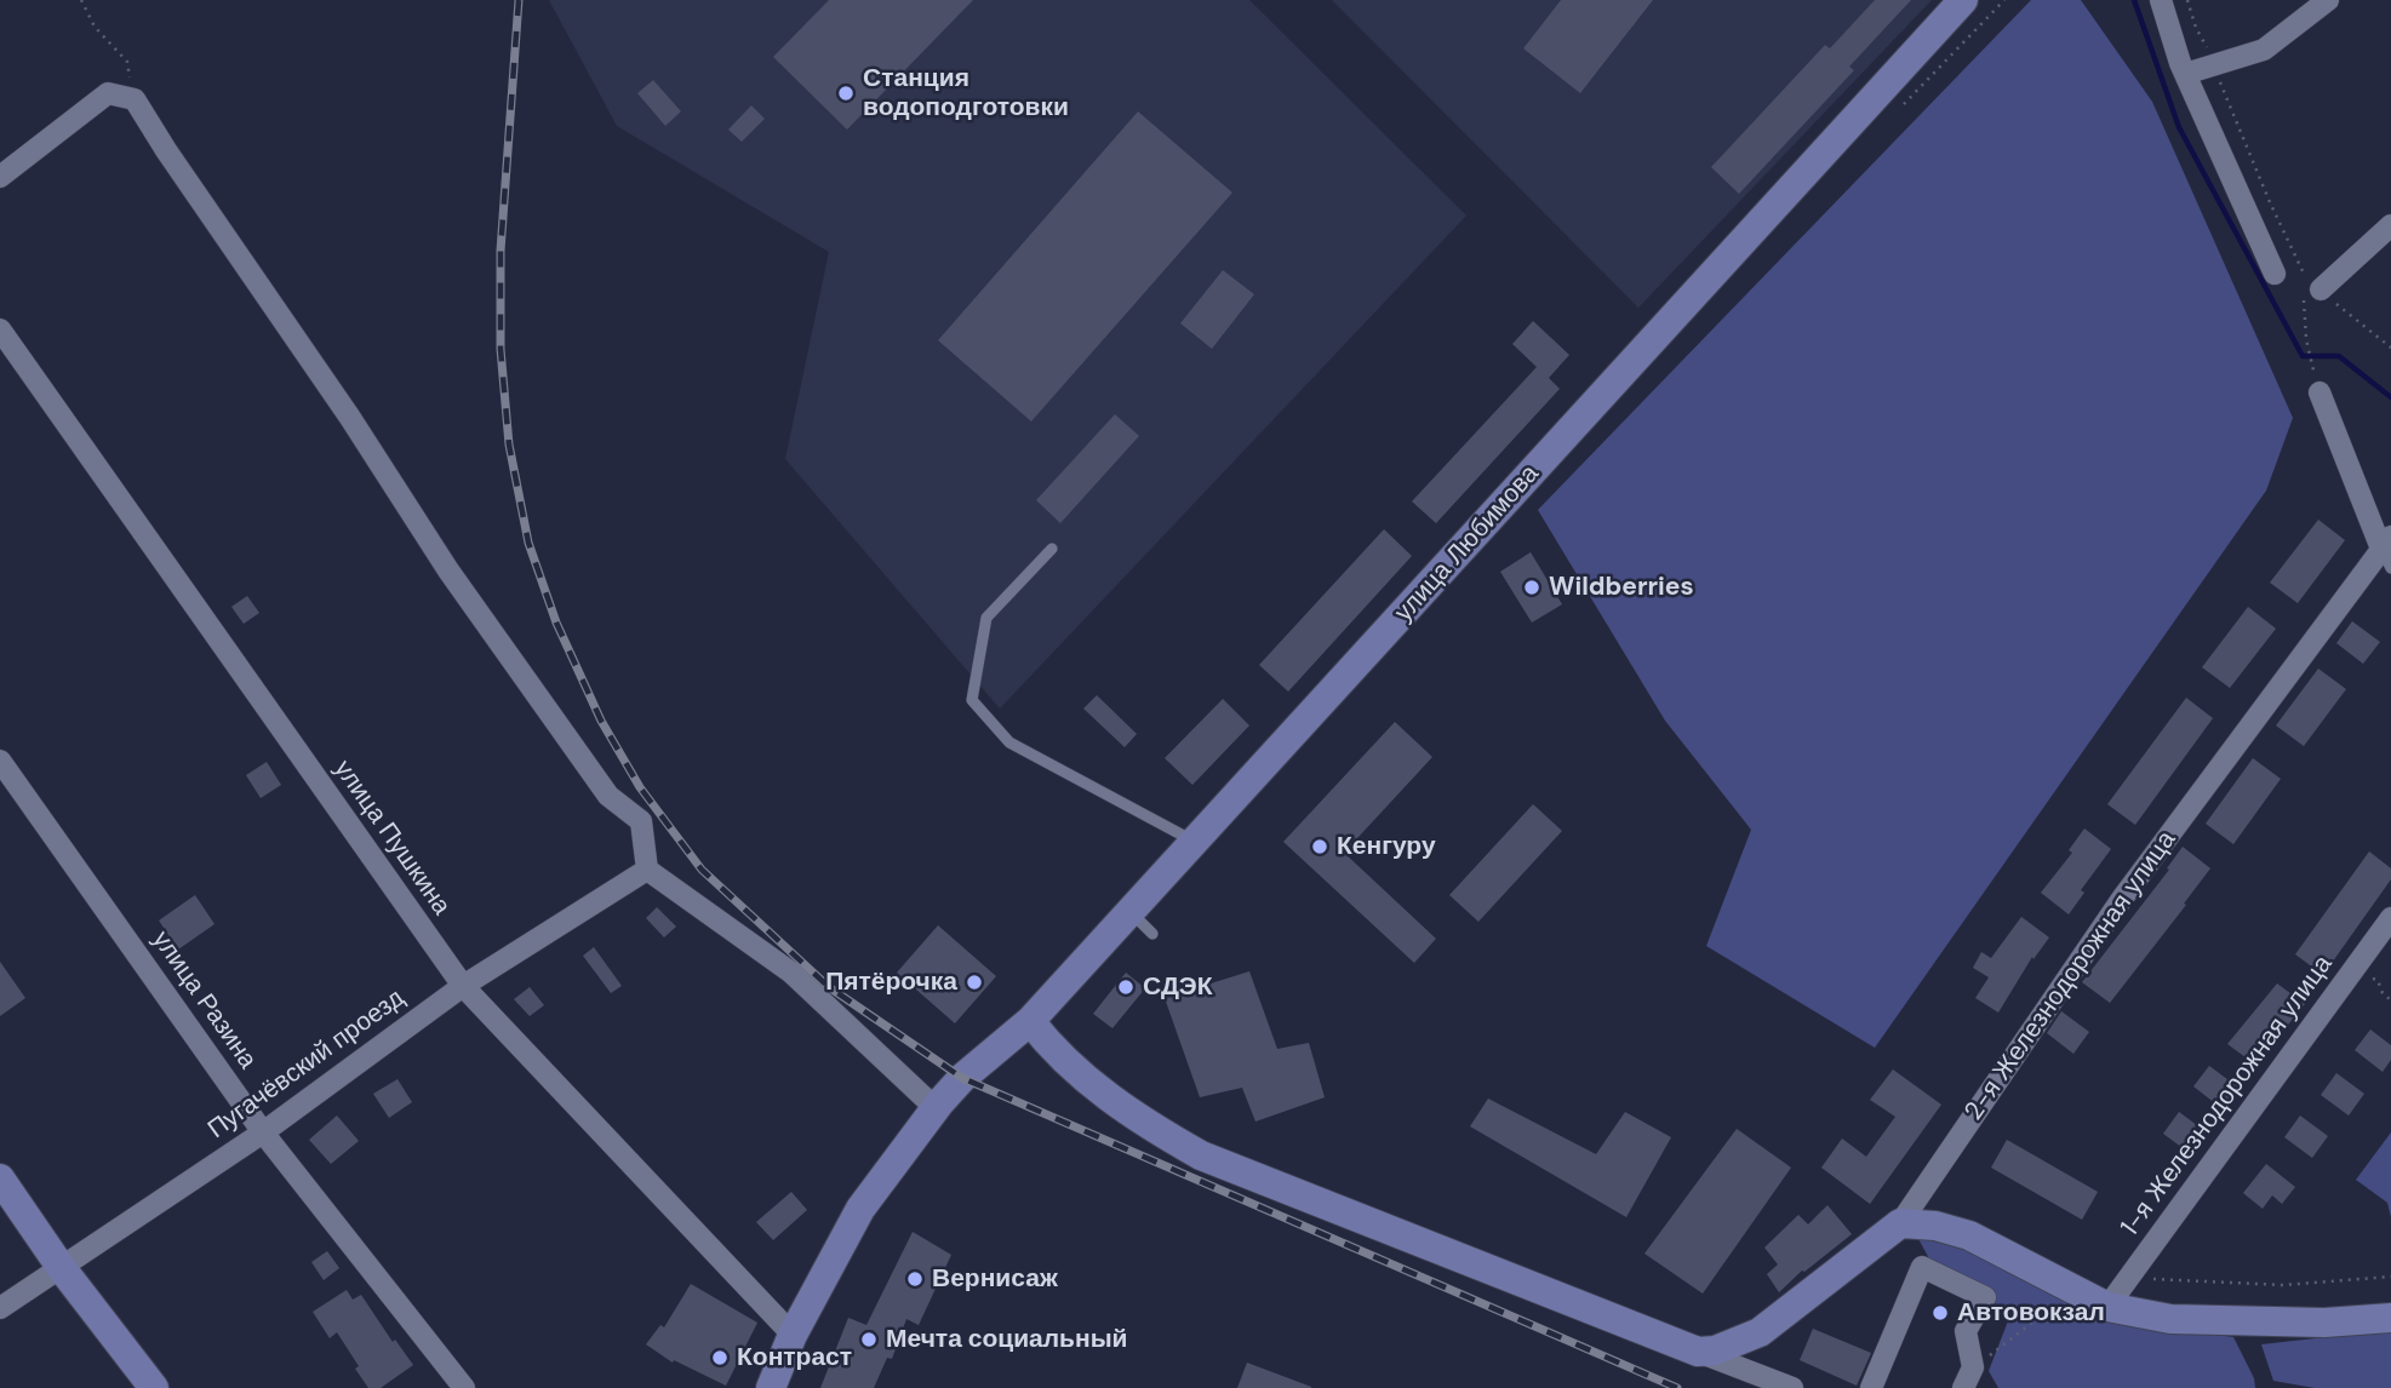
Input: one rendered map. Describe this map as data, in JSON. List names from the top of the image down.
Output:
{
  "streets": {
    "main road": ["улица Любимова", "2-я Железнодорожная улица"],
    "street": [
      "улица Пушкина",
      "улица Разина",
      "Пугачёвский проезд",
      "1-я Железнодорожная улица"
    ]
  },
  "crossings": [
    ["улица Любимова", "улица Пушкина"],
    ["улица Пушкина", "Пугачёвский проезд"],
    ["улица Разина", "Пугачёвский проезд"]
  ],
  "places": [
    "Станция водоподготовки",
    "Wildberries",
    "Кенгуру",
    "Пятёрочка",
    "СДЭК",
    "Вернисаж",
    "Автовокзал",
    "Мечта социальный",
    "Контраст"
  ]
}
